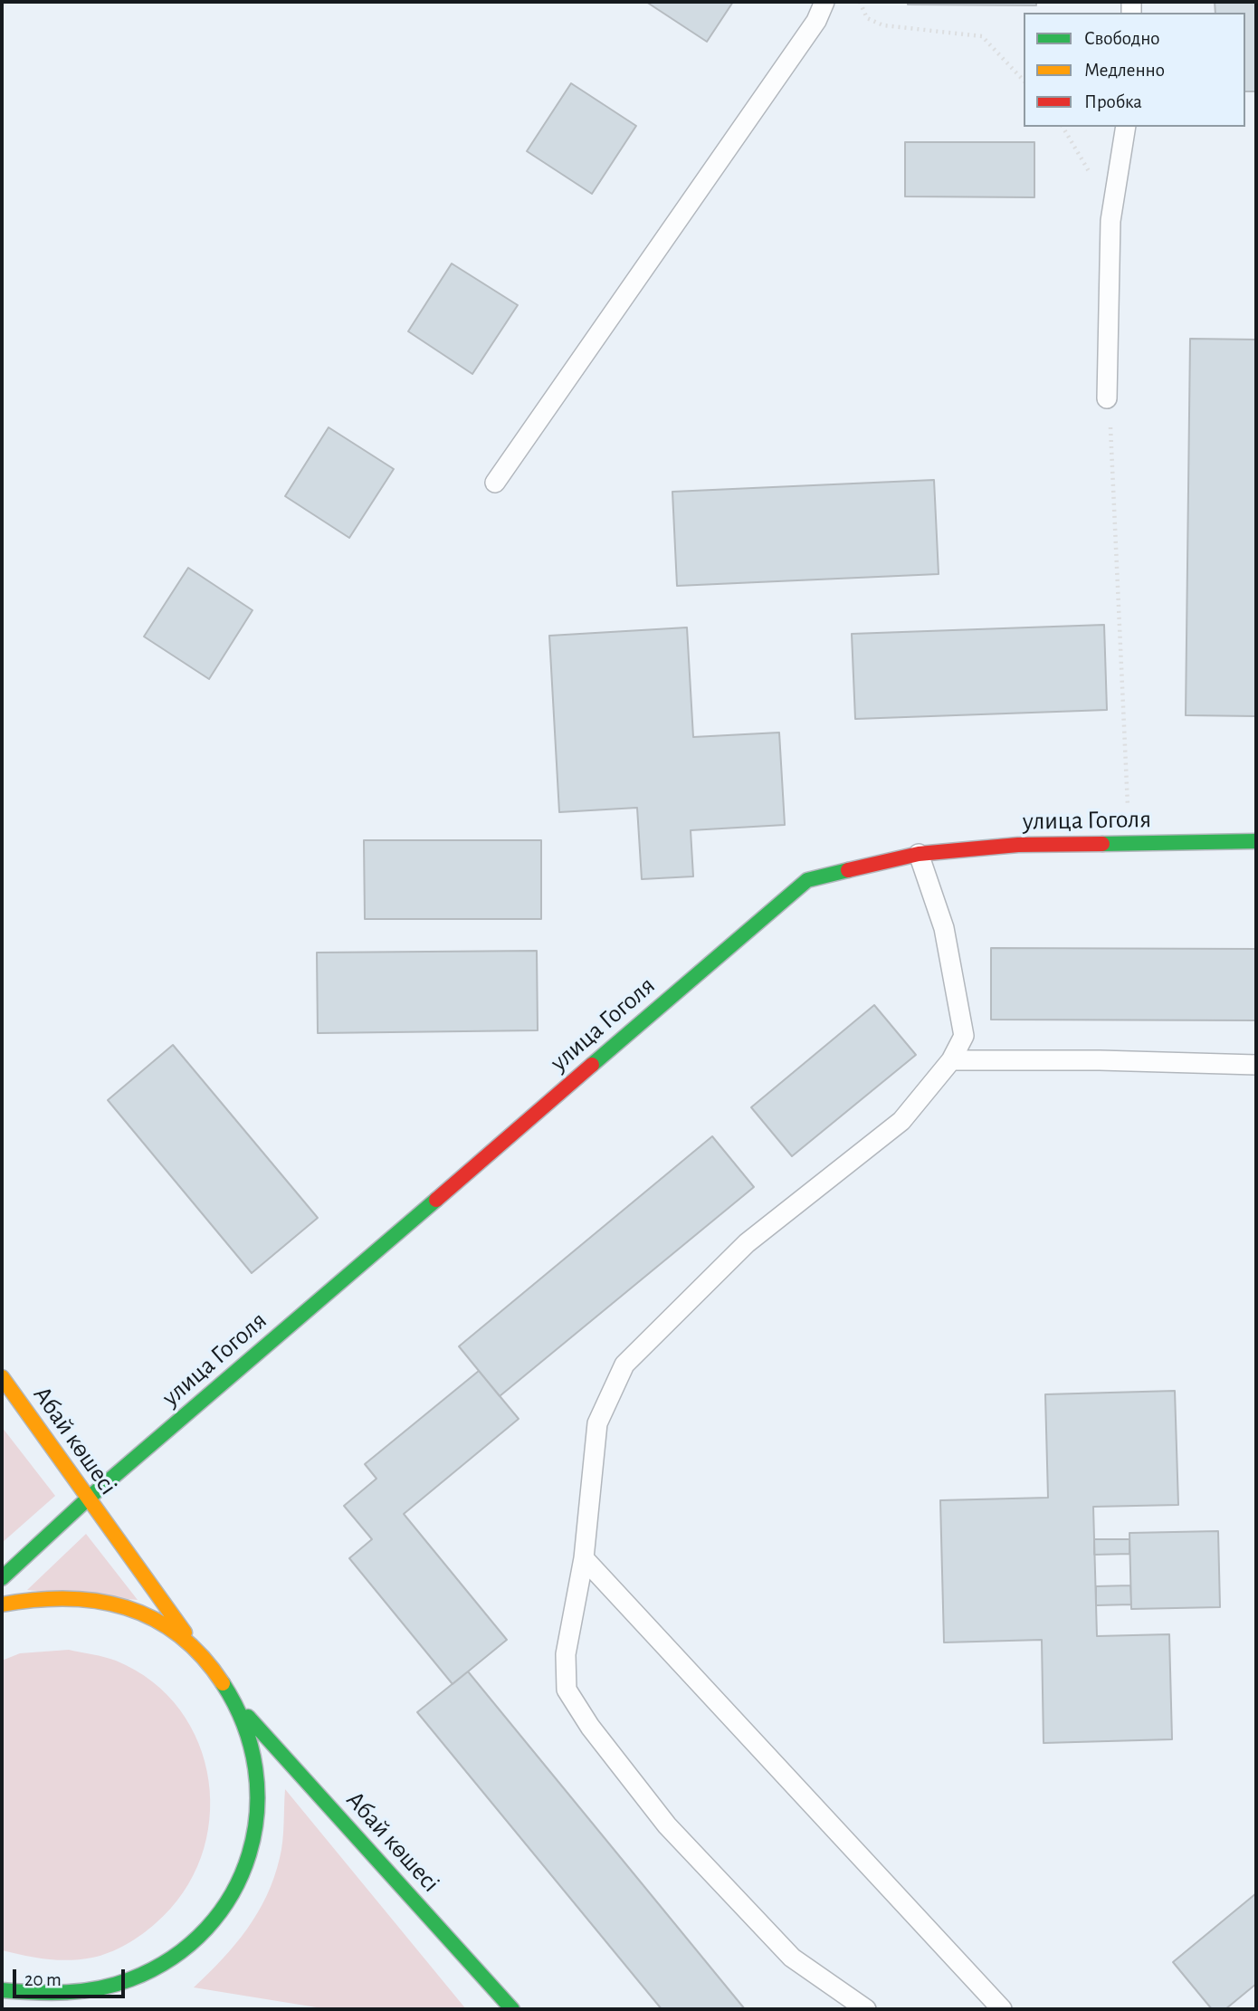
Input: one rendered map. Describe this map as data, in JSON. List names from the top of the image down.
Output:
{
  "streets": {
    "main road": ["улица Гоголя", "Абай көшесі"]
  },
  "crossings": [
    ["улица Гоголя", "Абай көшесі"]
  ],
  "legend": ["Свободно", "Медленно", "Пробка"],
  "scale_bar": "20 m"
}
